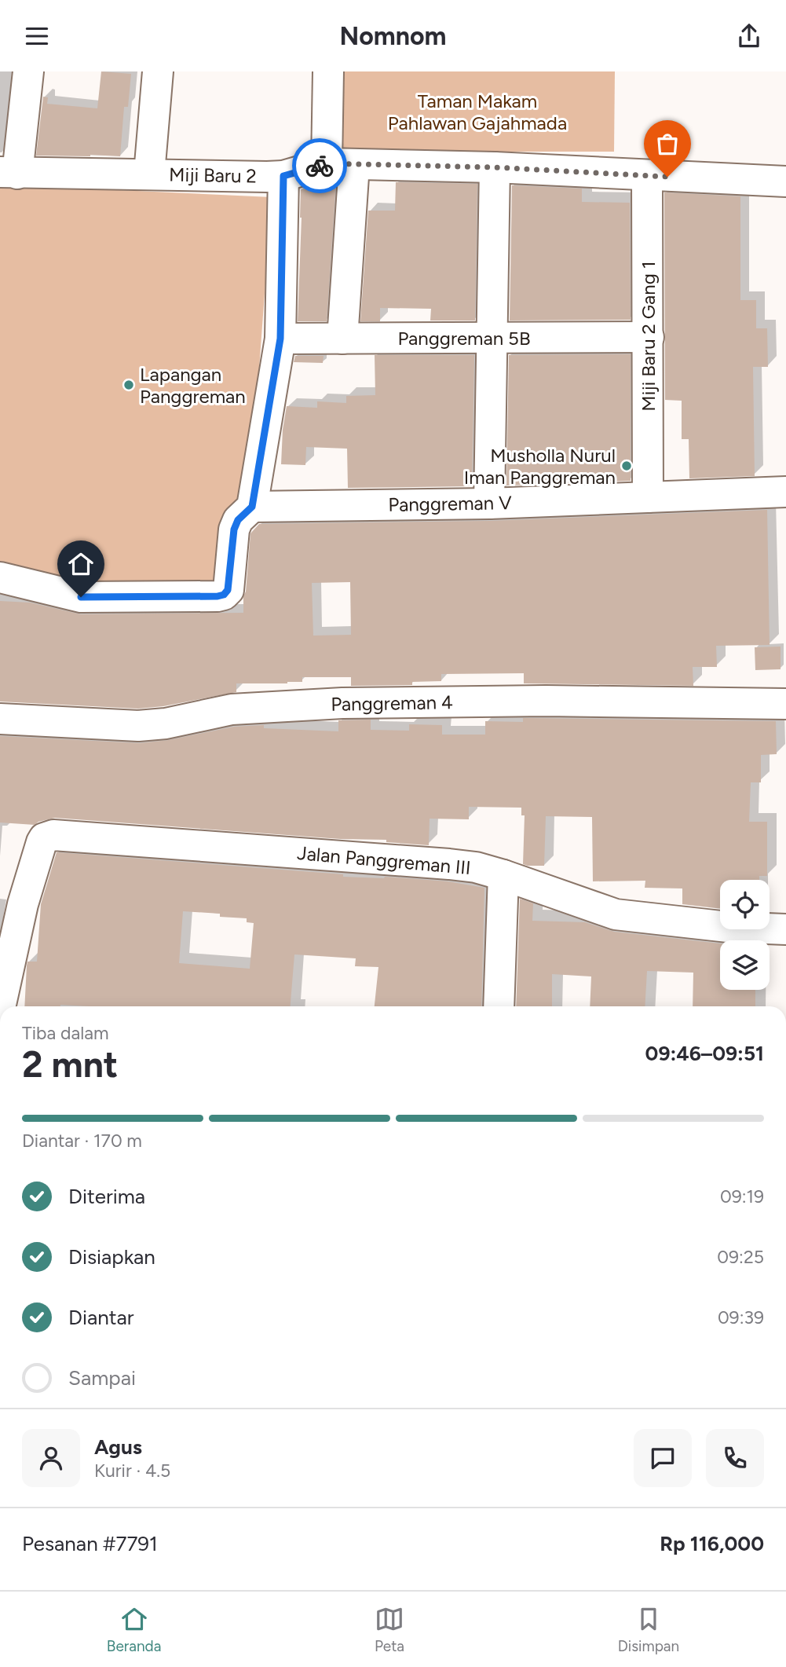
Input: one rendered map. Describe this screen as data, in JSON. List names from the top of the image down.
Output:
{
  "streets": {
    "street": [
      "Miji Baru 2",
      "Miji Baru 2 Gang 1",
      "Panggreman 5B",
      "Panggreman V",
      "Panggreman 4",
      "Jalan Panggreman III"
    ]
  },
  "crossings": [
    ["Miji Baru 2", "Miji Baru 2 Gang 1"],
    ["Miji Baru 2 Gang 1", "Panggreman 5B"],
    ["Miji Baru 2 Gang 1", "Panggreman V"]
  ],
  "parks": ["Taman Makam Pahlawan Gajahmada"],
  "places": ["Lapangan Panggreman", "Musholla Nurul Iman Panggreman"],
  "page": {
    "header": "Nomnom",
    "heading": ["2 mnt", "Tiba dalam", "09:46–09:51"],
    "panel": [
      "Agus",
      "Kurir · 4.5",
      "Pesanan #7791",
      "Rp 116,000"
    ],
    "bar": "Diantar · 170 m",
    "list": [
      ["Diterima", "09:19"],
      ["Disiapkan", "09:25"],
      ["Diantar", "09:39"],
      "Sampai"
    ],
    "tabs": ["Beranda", "Peta", "Disimpan"]
  }
}
